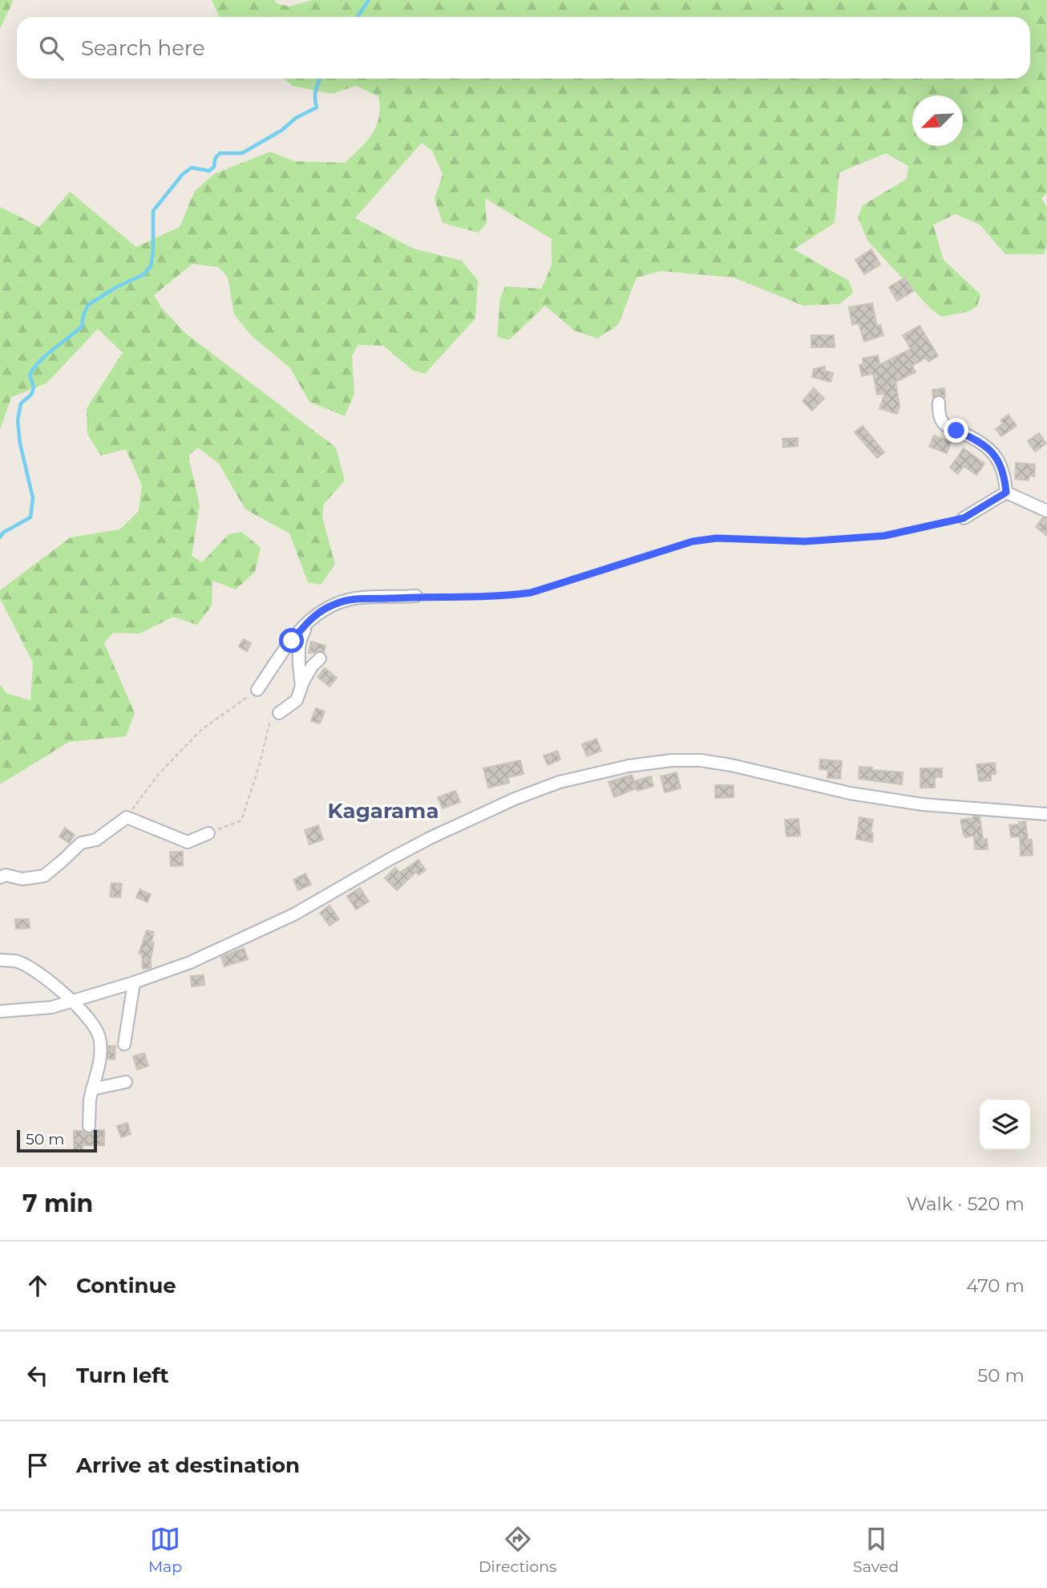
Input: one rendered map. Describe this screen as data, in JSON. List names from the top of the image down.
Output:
{
  "districts": ["Kagarama"],
  "scale_bar": "50 m",
  "north": "bottom left",
  "page": {
    "search": "Search here",
    "scale": "50 m",
    "heading": ["7 min", "Walk · 520 m"],
    "list": [
      ["Continue", "470 m"],
      ["Turn left", "50 m"],
      "Arrive at destination"
    ],
    "nav": ["Map", "Directions", "Saved"]
  }
}
